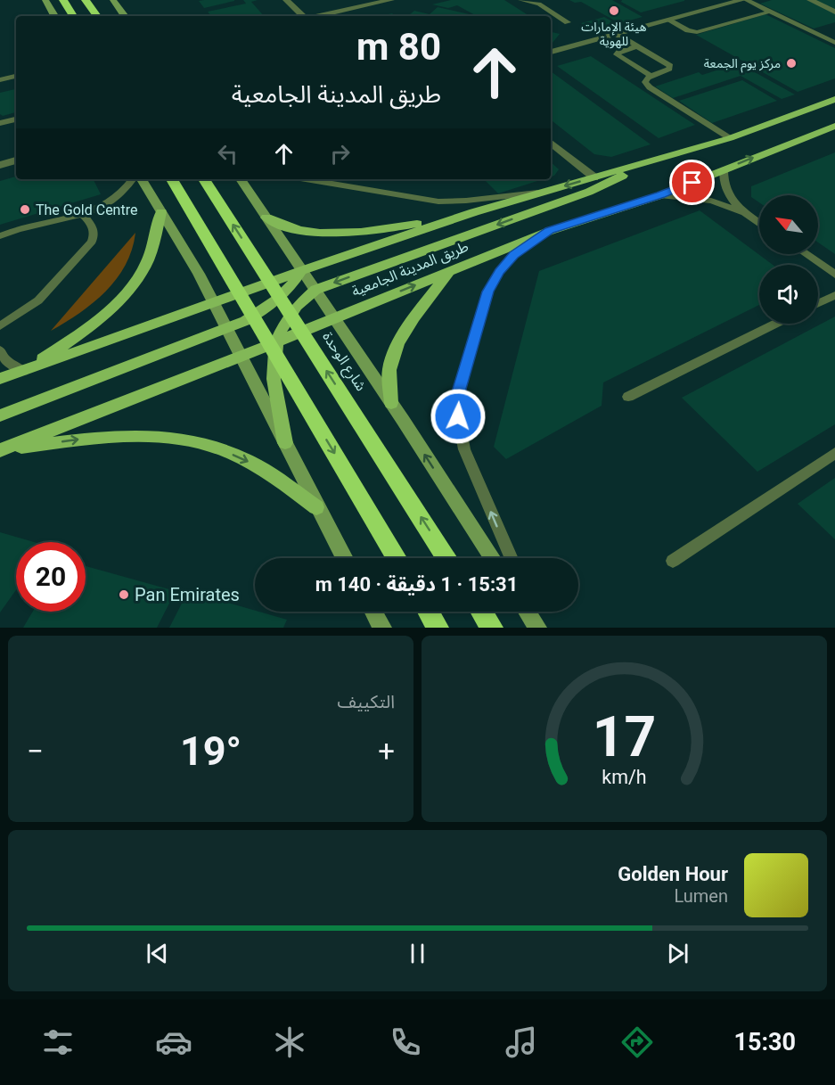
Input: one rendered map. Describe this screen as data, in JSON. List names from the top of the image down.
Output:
{
  "streets": {
    "highway": ["شارع الوحدة"],
    "main road": ["طريق المدينة الجامعية"]
  },
  "places": [
    "هيئة الإمارات للهوية",
    "مركز يوم الجمعة",
    "The Gold Centre",
    "Pan Emirates"
  ],
  "north": "top left",
  "page": {
    "turn": ["80 m", "طريق المدينة الجامعية"],
    "limit": "20",
    "trip": "15:31 · 1 دقيقة · 140 m",
    "tile": "التكييف",
    "heat": ["−", "19°", "+"],
    "song": ["Golden Hour", "Lumen"],
    "tabs": "15:30",
    "gauge": ["17", "km/h"]
  }
}
